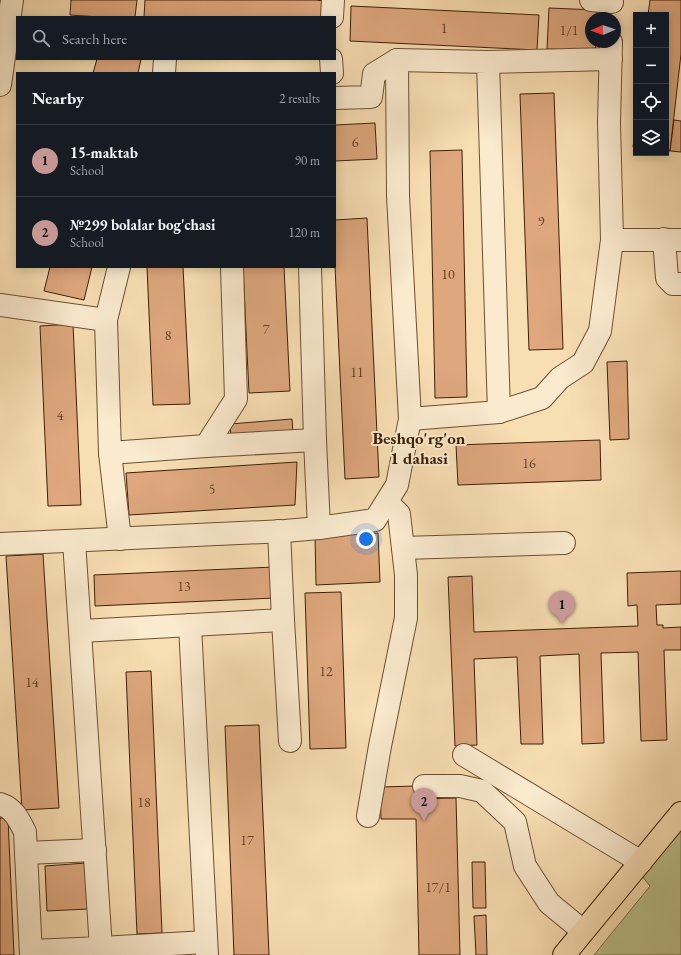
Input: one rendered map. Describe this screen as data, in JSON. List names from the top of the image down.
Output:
{
  "districts": ["Beshqo'rg'on 1 dahasi"],
  "house_numbers": [
    "1",
    "1/1",
    "6",
    "9",
    "10",
    "7",
    "8",
    "11",
    "4",
    "16",
    "5",
    "13",
    "12",
    "14",
    "18",
    "17",
    "17/1"
  ],
  "north": "left",
  "page": {
    "map_buttons": ["+", "−"],
    "search": "Search here",
    "heading": ["Nearby", "2 results"],
    "list": [
      {
        "mark": "1",
        "name": "15-maktab",
        "note": "School",
        "value": "90 m"
      },
      {
        "mark": "2",
        "name": "№299 bolalar bog'chasi",
        "note": "School",
        "value": "120 m"
      }
    ],
    "pins": ["1", "2"]
  }
}
